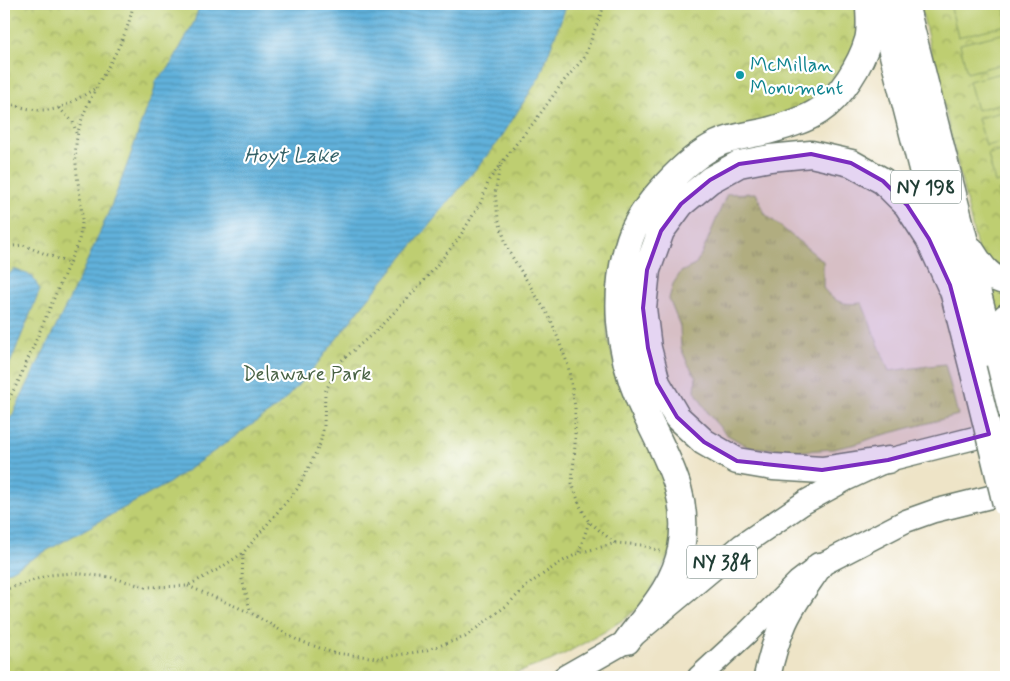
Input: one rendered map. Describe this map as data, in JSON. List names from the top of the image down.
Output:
{
  "streets": {
    "highway": ["NY 198"],
    "main road": ["NY 384"]
  },
  "water": ["Hoyt Lake"],
  "parks": ["Delaware Park"],
  "places": ["McMillan Monument"]
}
